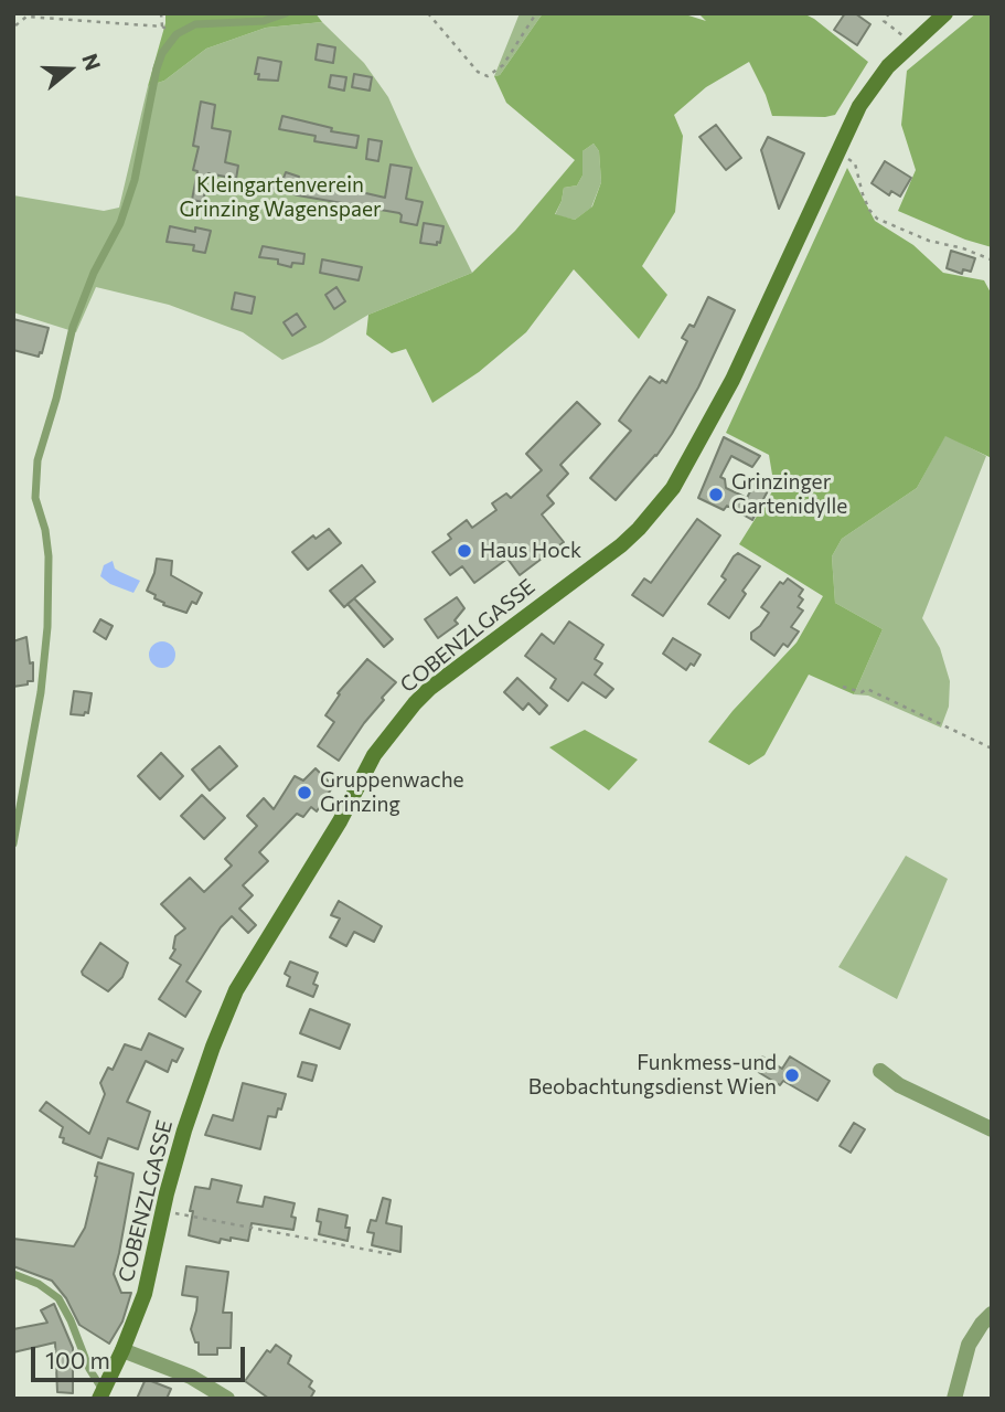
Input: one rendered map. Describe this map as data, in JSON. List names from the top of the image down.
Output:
{
  "streets": {
    "street": ["COBENZLGASSE"]
  },
  "parks": ["Kleingartenverein Grinzing Wagenspaer"],
  "places": [
    "Grinzinger Gartenidylle",
    "Haus Hock",
    "Gruppenwache Grinzing",
    "Funkmess-und Beobachtungsdienst Wien"
  ],
  "scale_bar": "100 m",
  "north": "right"
}
